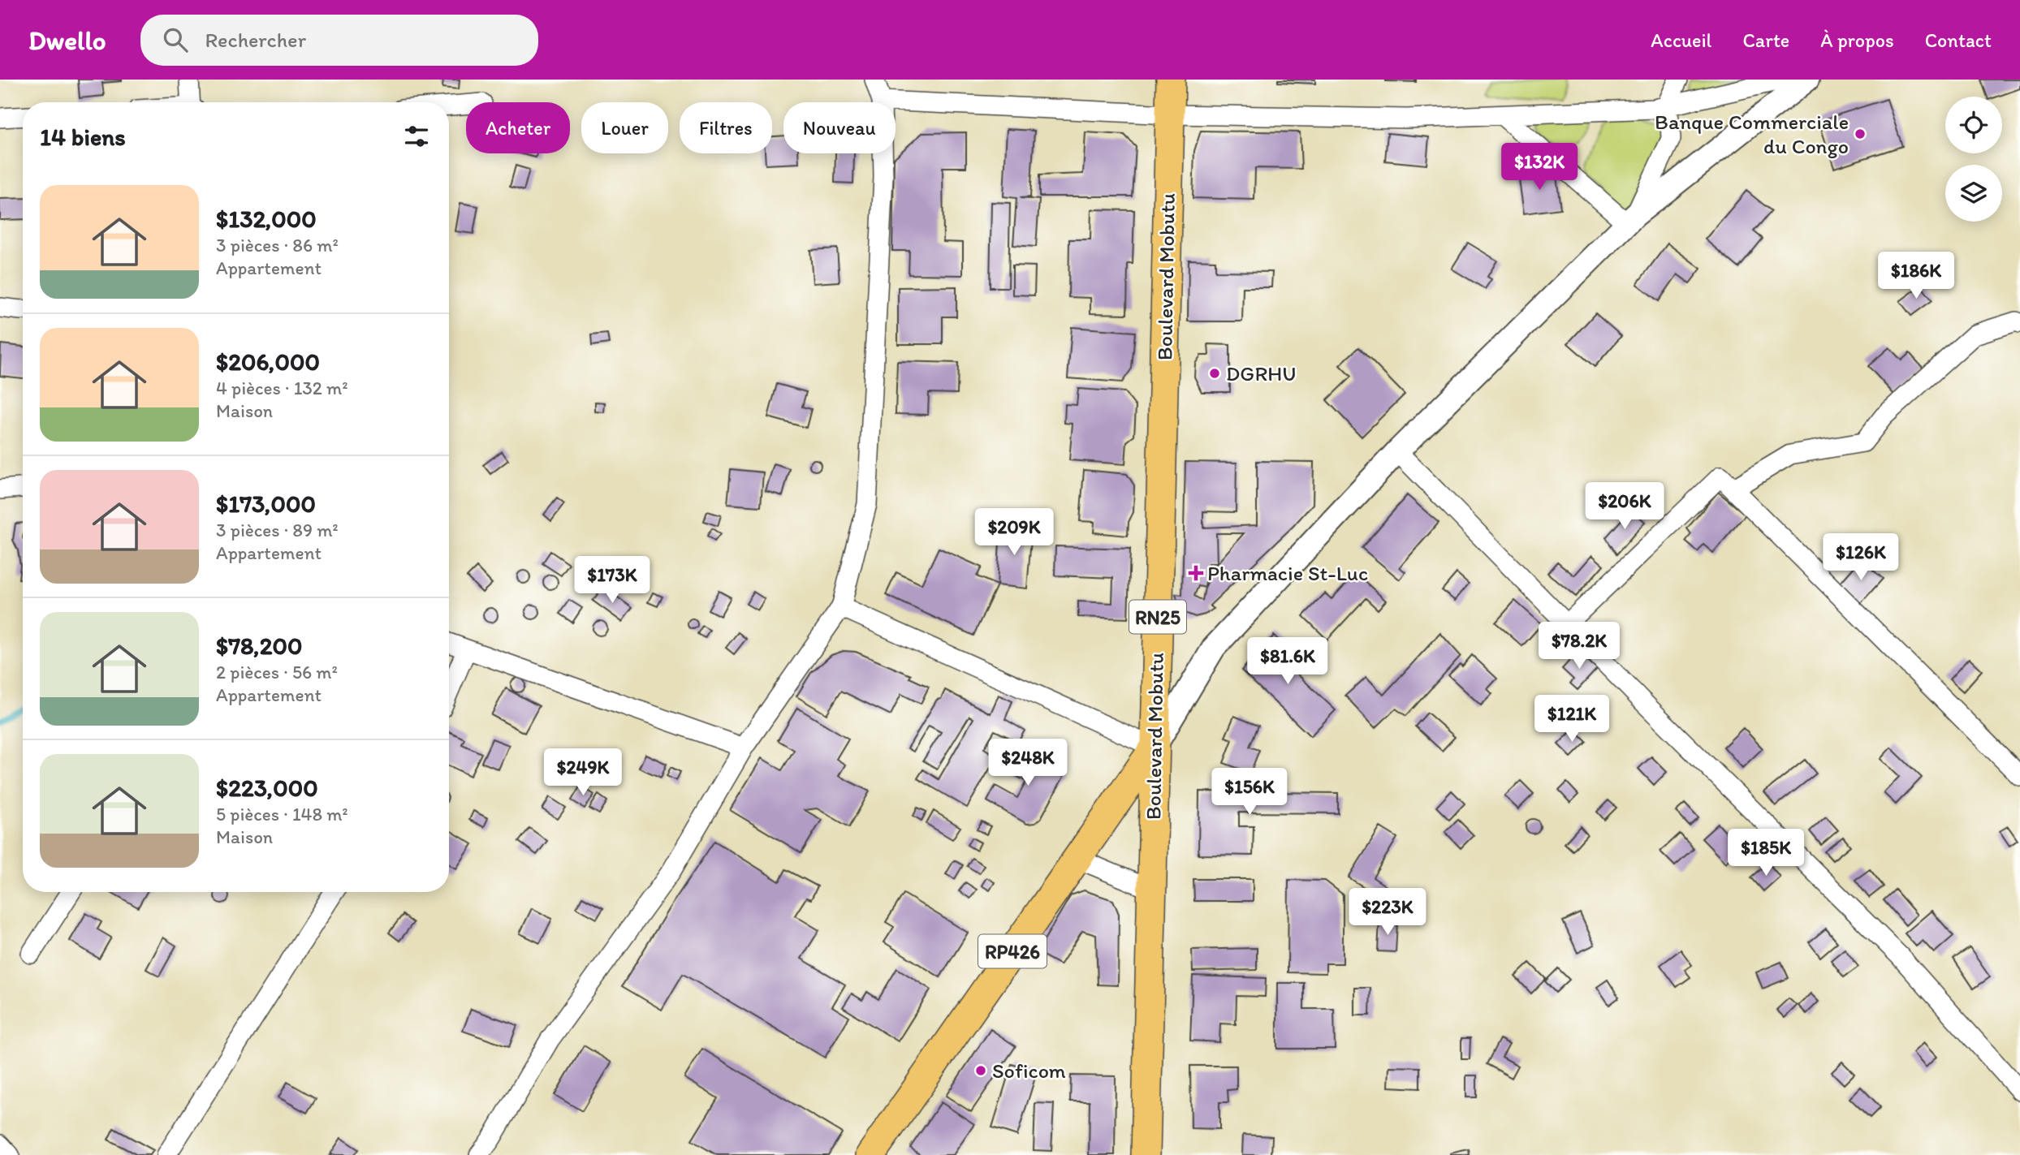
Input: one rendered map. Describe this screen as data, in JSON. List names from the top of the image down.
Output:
{
  "streets": {
    "main road": ["Boulevard Mobutu", "RN25", "RP426"]
  },
  "crossings": [
    ["Boulevard Mobutu", "RP426"]
  ],
  "places": {
    "other": ["Banque Commerciale du Congo", "DGRHU", "Soficom"],
    "health": ["Pharmacie St-Luc"]
  },
  "page": {
    "header": "Dwello",
    "search": "Rechercher",
    "nav": [
      "Accueil",
      "Carte",
      "À propos",
      "Contact"
    ],
    "chip": [
      "Acheter",
      "Louer",
      "Filtres",
      "Nouveau"
    ],
    "heading": "14 biens",
    "price": [
      "$132K",
      "$186K",
      "$206K",
      "$209K",
      "$126K",
      "$173K",
      "$78.2K",
      "$81.6K",
      "$121K",
      "$248K",
      "$249K",
      "$156K",
      "$185K",
      "$223K"
    ],
    "list": [
      {
        "name": "$132,000",
        "note": "3 pièces · 86 m² · Appartement"
      },
      {
        "name": "$206,000",
        "note": "4 pièces · 132 m² · Maison"
      },
      {
        "name": "$173,000",
        "note": "3 pièces · 89 m² · Appartement"
      },
      {
        "name": "$78,200",
        "note": "2 pièces · 56 m² · Appartement"
      },
      {
        "name": "$223,000",
        "note": "5 pièces · 148 m² · Maison"
      }
    ]
  }
}
